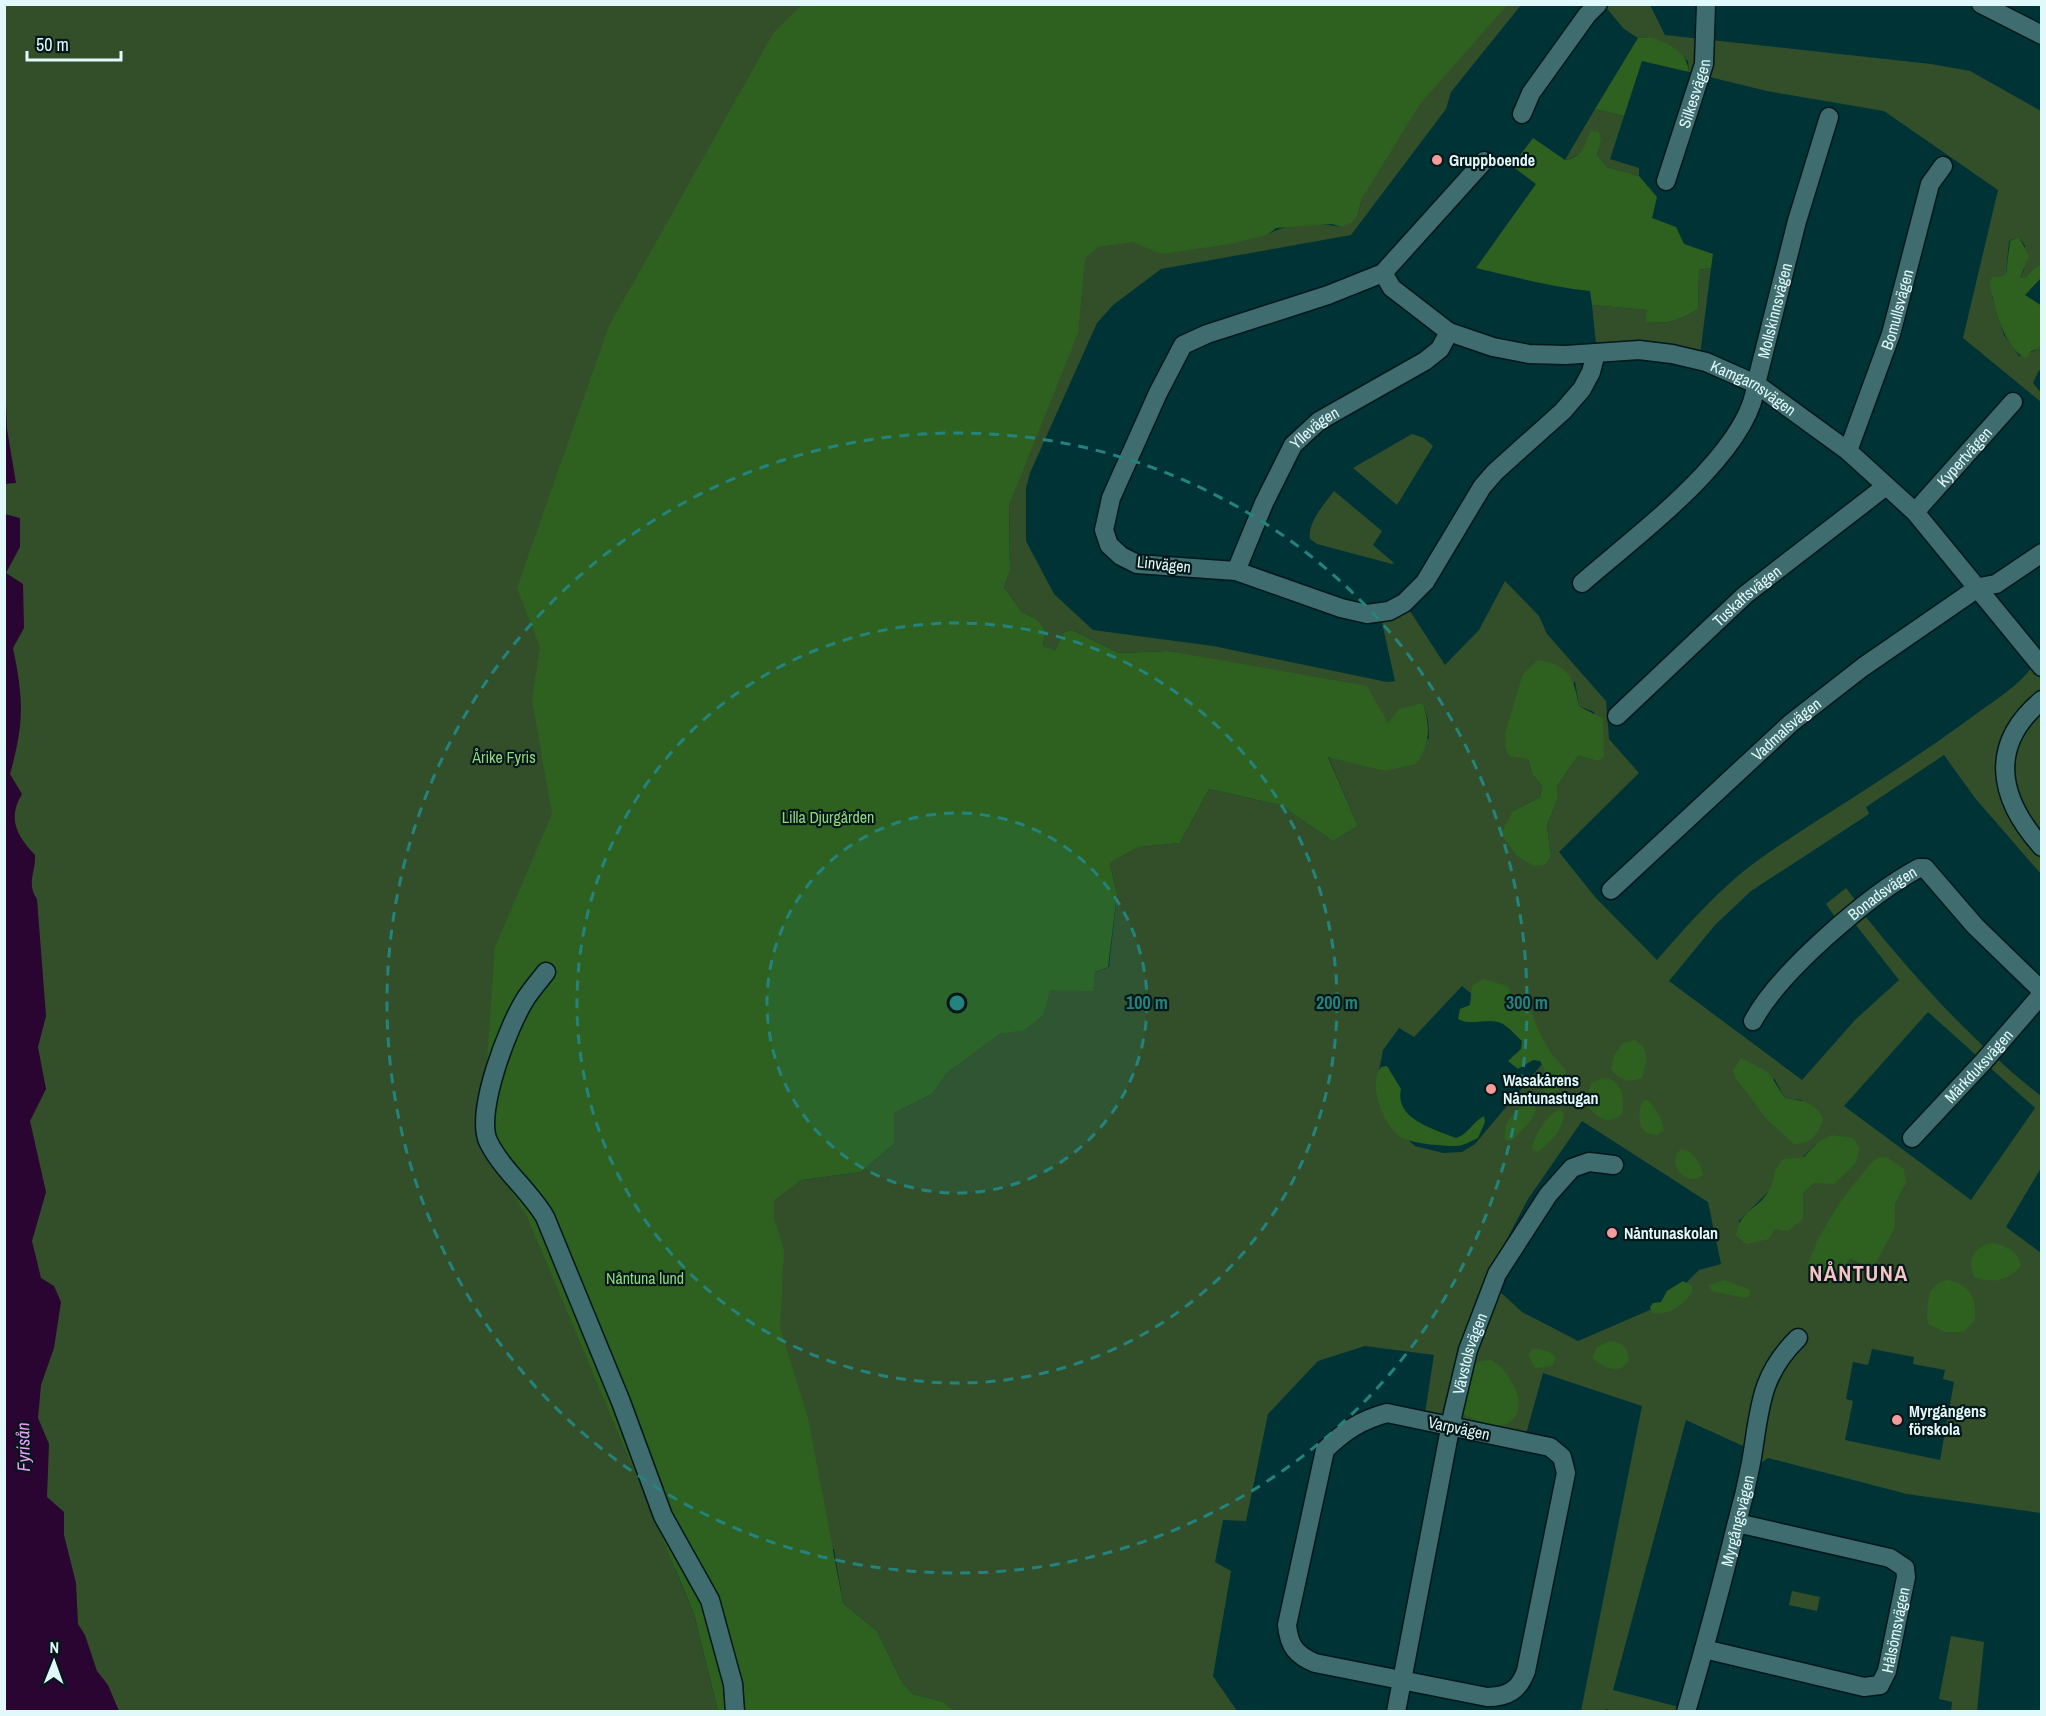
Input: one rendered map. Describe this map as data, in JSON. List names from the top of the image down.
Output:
{
  "streets": {
    "street": [
      "Silkesvägen",
      "Bomullsvägen",
      "Mollskinnsvägen",
      "Kamgarnsvägen",
      "Yllevägen",
      "Kypertvägen",
      "Linvägen",
      "Tuskaftsvägen",
      "Vadmalsvägen",
      "Bonadsvägen",
      "Märkduksvägen",
      "Vävstolsvägen",
      "Varpvägen",
      "Myrgångsvägen",
      "Hålsömsvägen"
    ]
  },
  "crossings": [
    ["Bomullsvägen", "Kamgarnsvägen"],
    ["Mollskinnsvägen", "Kamgarnsvägen"],
    ["Kamgarnsvägen", "Yllevägen"],
    ["Kamgarnsvägen", "Kypertvägen"],
    ["Kamgarnsvägen", "Linvägen"],
    ["Kamgarnsvägen", "Tuskaftsvägen"],
    ["Kamgarnsvägen", "Vadmalsvägen"],
    ["Yllevägen", "Linvägen"],
    ["Bonadsvägen", "Märkduksvägen"],
    ["Vävstolsvägen", "Varpvägen"],
    ["Myrgångsvägen", "Hålsömsvägen"]
  ],
  "districts": ["NÅNTUNA"],
  "water": ["Fyrisån"],
  "parks": ["Årike Fyris", "Lilla Djurgården", "Nåntuna lund"],
  "places": [
    "Gruppboende",
    "Wasakårens Nåntunastugan",
    "Nåntunaskolan",
    "Myrgångens förskola"
  ],
  "scale_bar": "50 m",
  "north": "top",
  "rings": ["100 m", "200 m", "300 m"]
}
